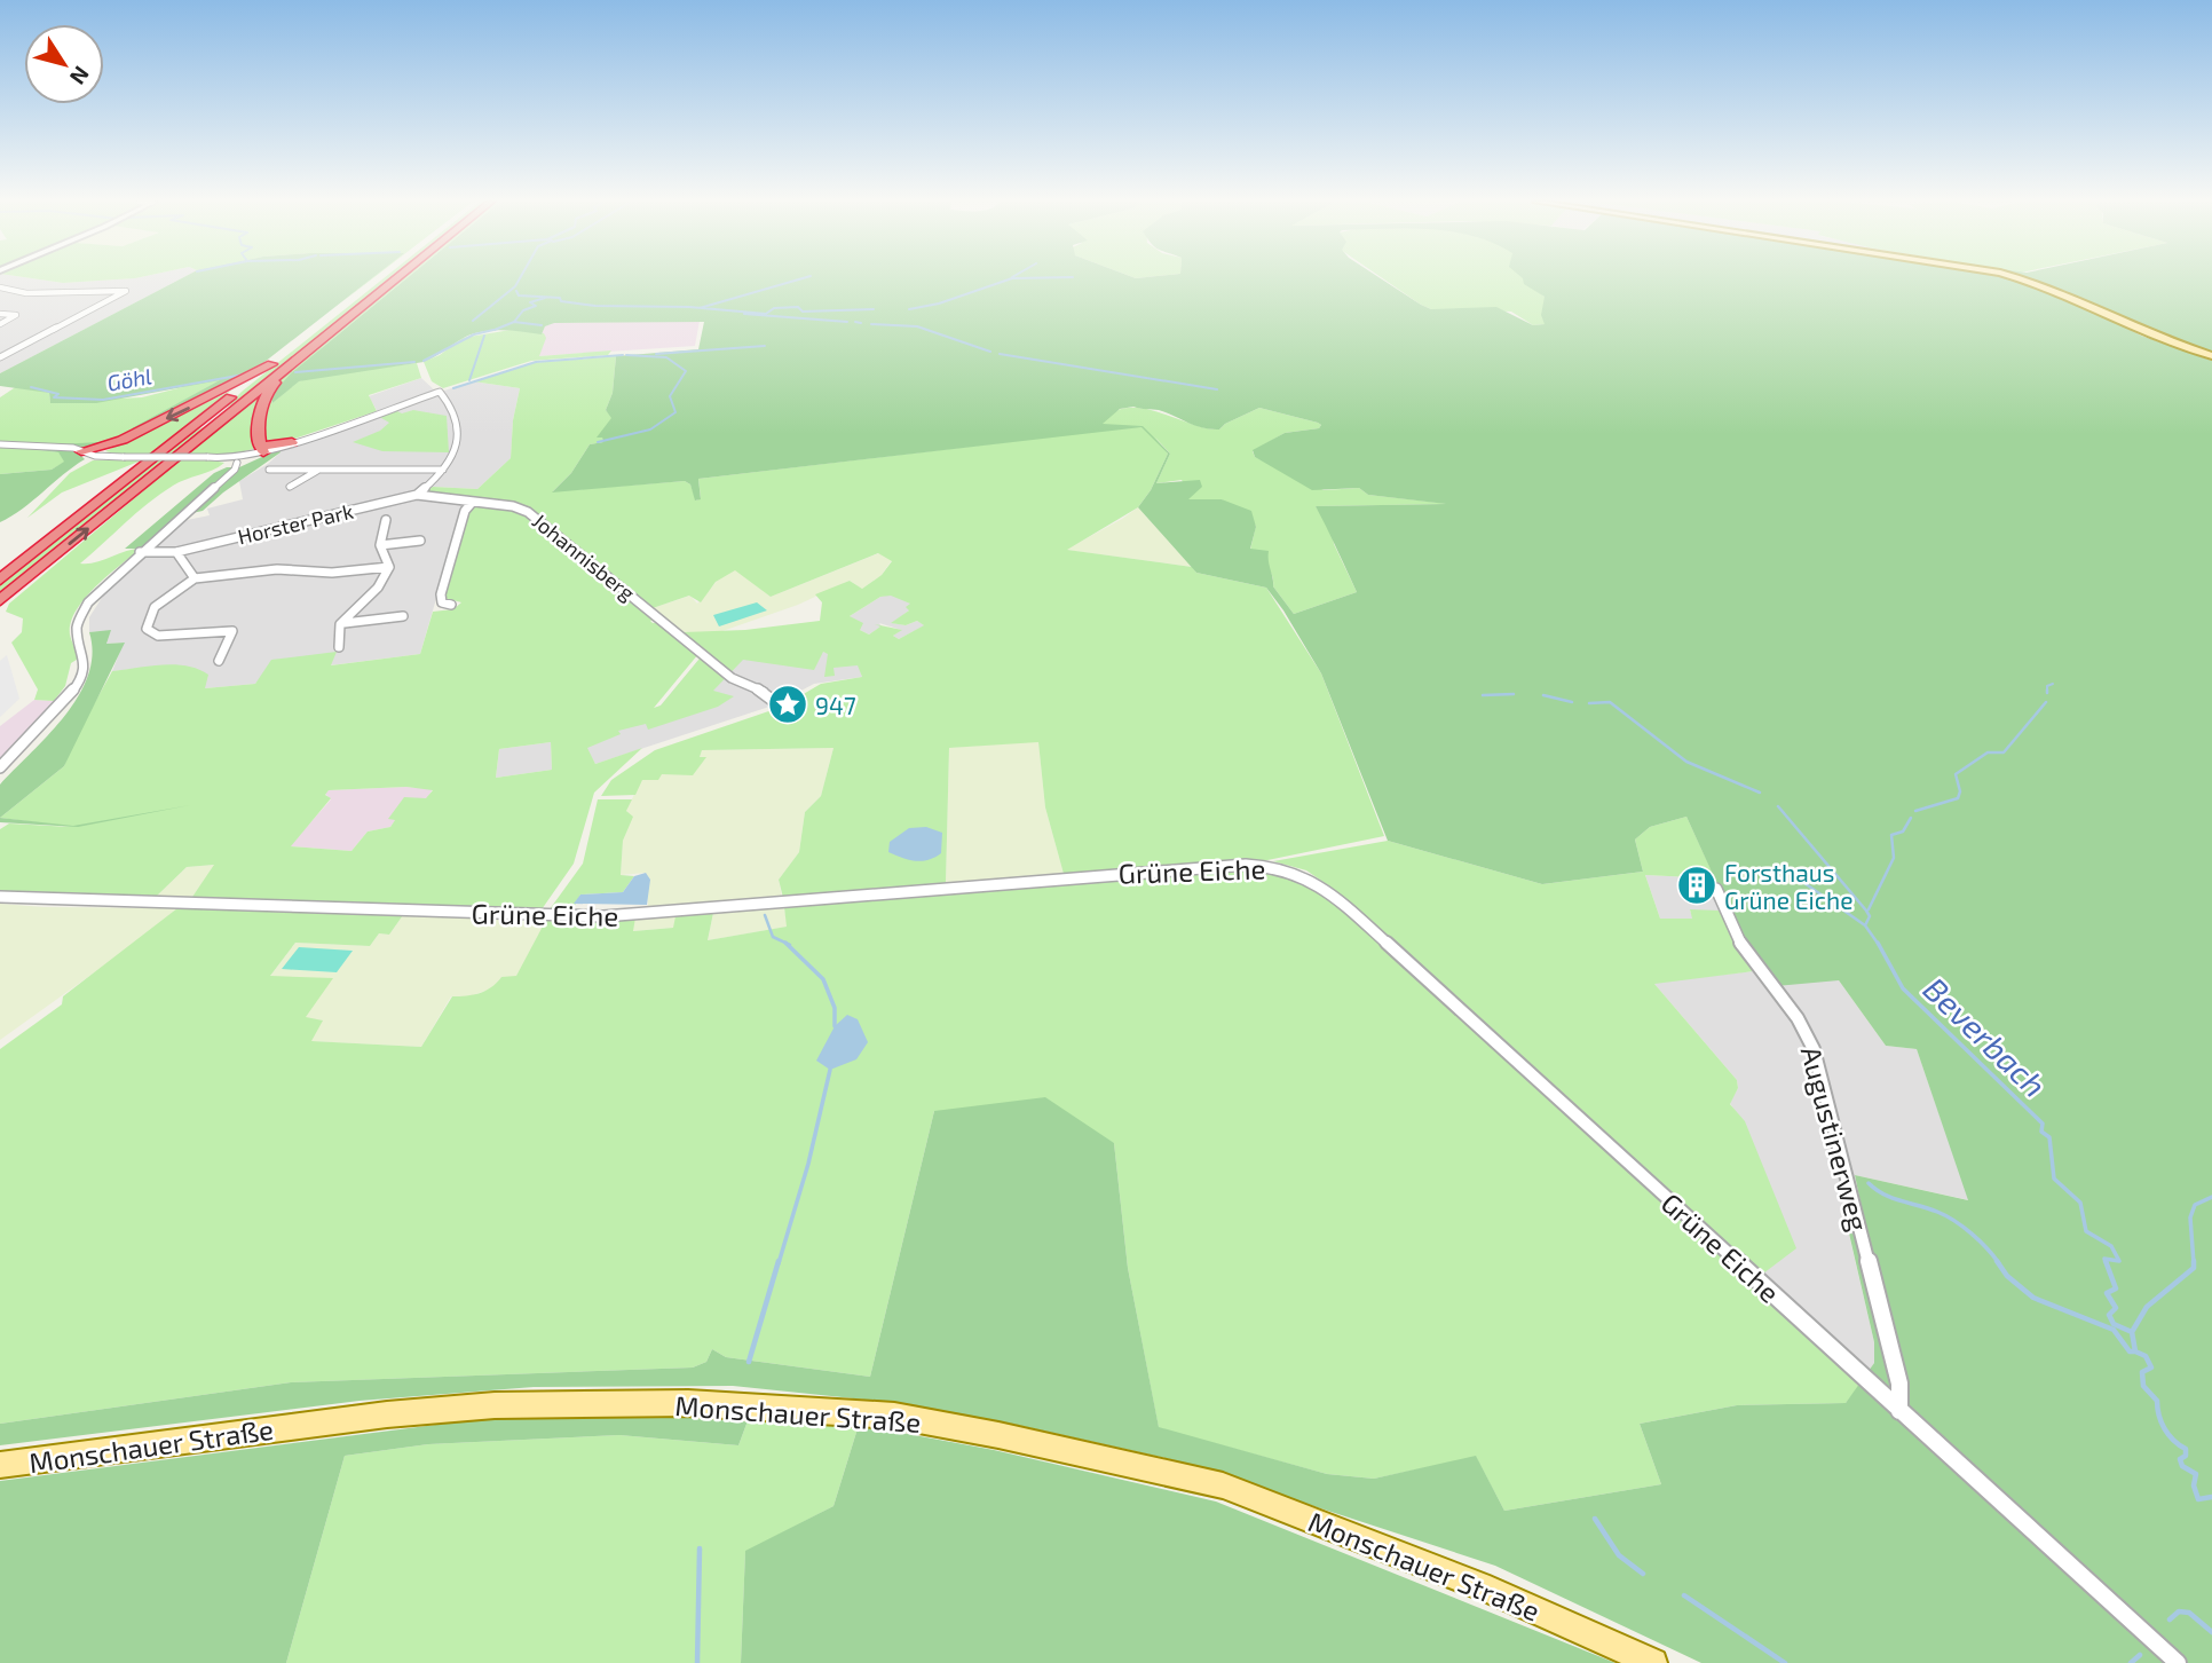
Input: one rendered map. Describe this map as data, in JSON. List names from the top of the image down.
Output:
{
  "streets": {
    "main road": ["Monschauer Straße"],
    "street": [
      "Horster Park",
      "Johannisberg",
      "Grüne Eiche",
      "Augustinerweg"
    ]
  },
  "crossings": [
    ["Horster Park", "Johannisberg"],
    ["Grüne Eiche", "Augustinerweg"]
  ],
  "water": ["Göhl", "Beverbach"],
  "places": {
    "place": ["947"],
    "building": ["Forsthaus Grüne Eiche"]
  },
  "north": "bottom right"
}
